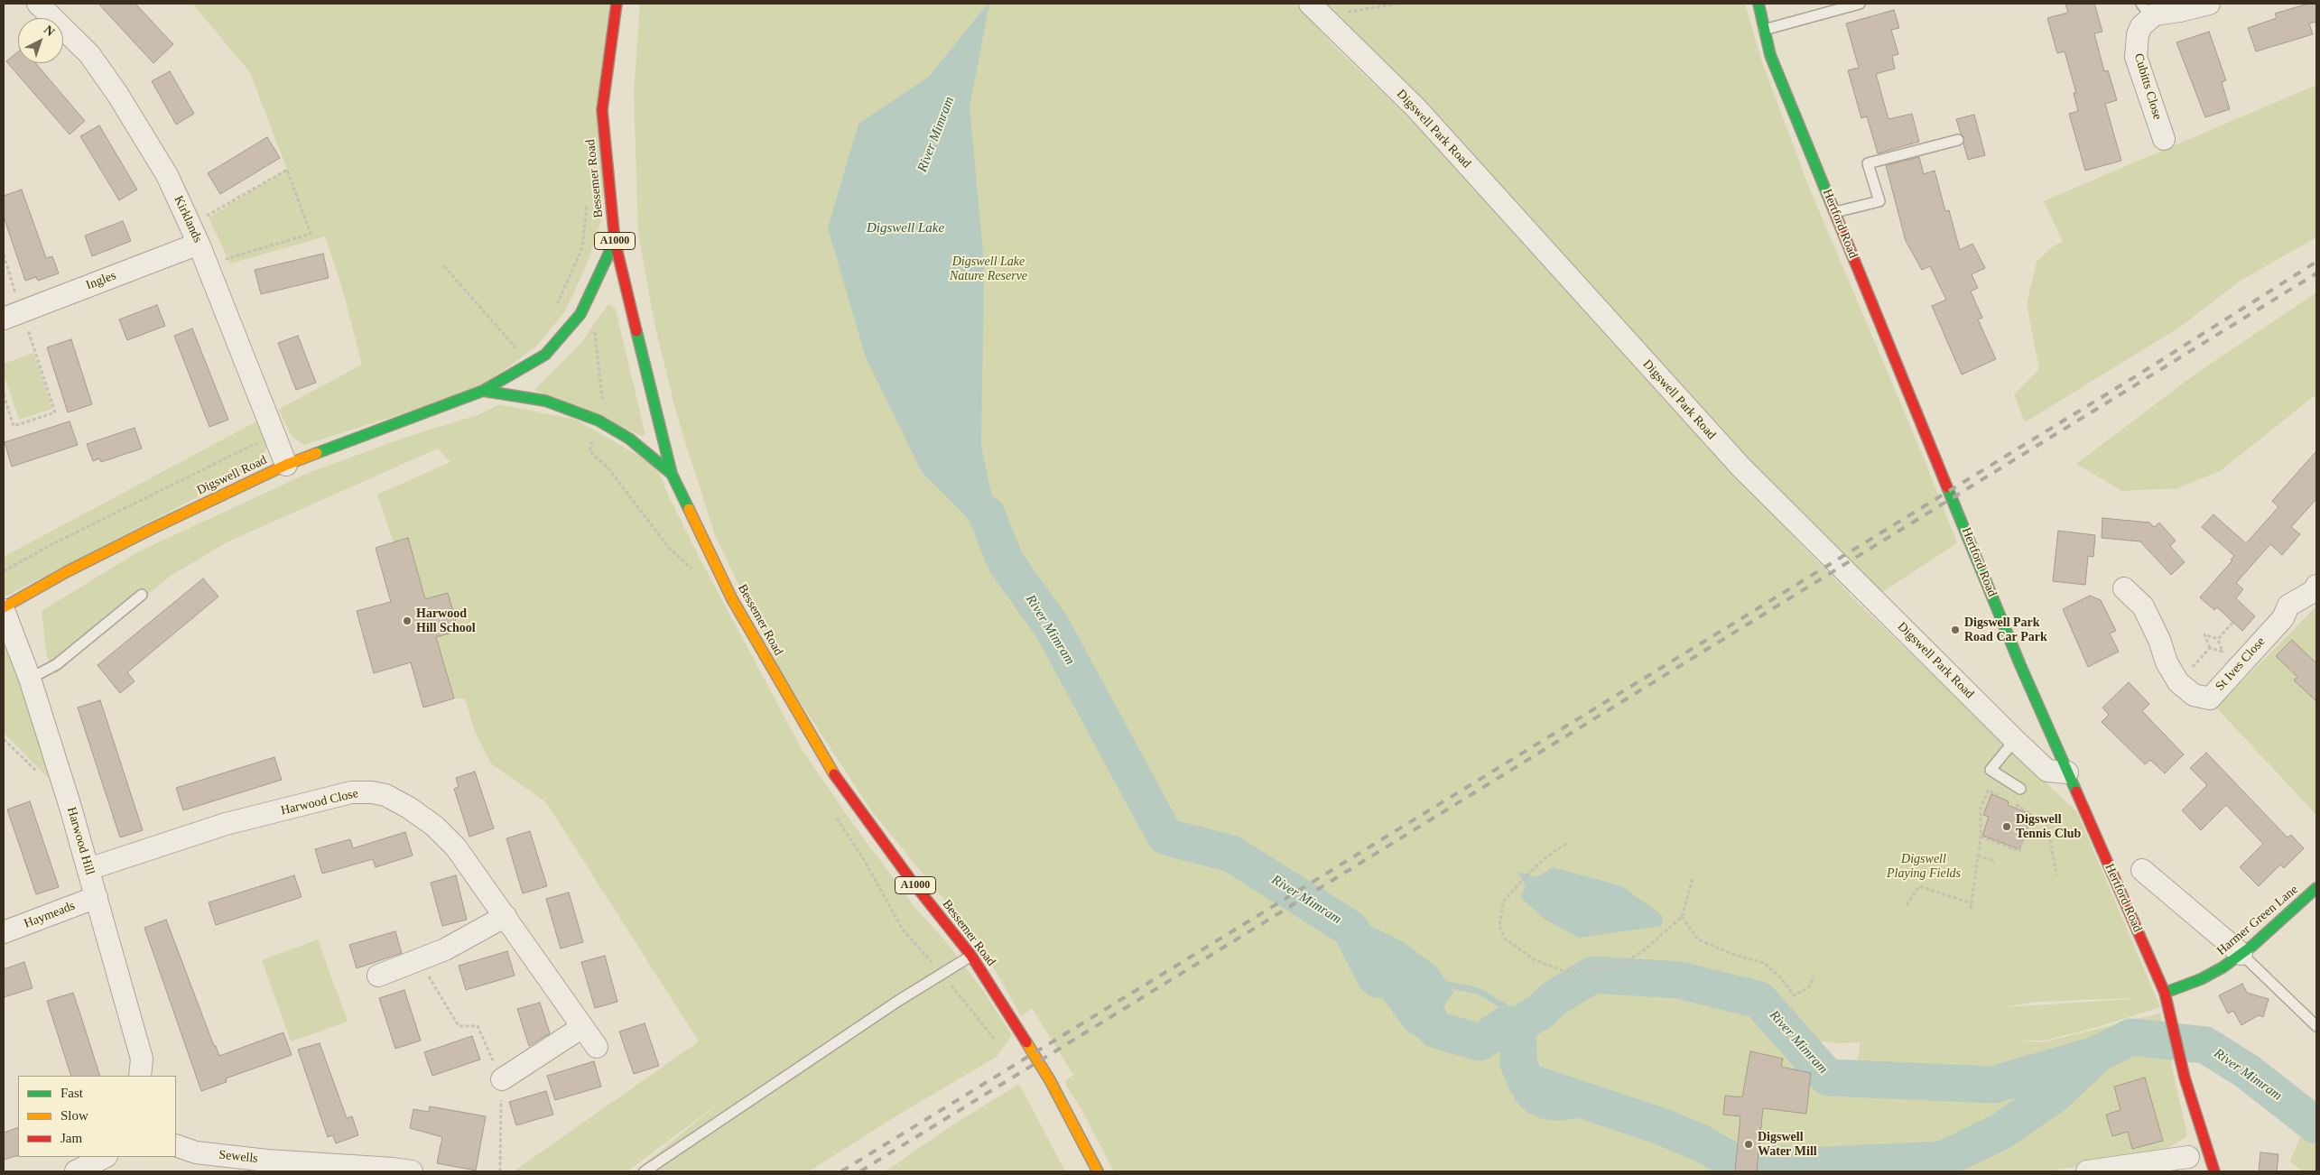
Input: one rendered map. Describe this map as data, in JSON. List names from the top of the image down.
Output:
{
  "streets": {
    "street": [
      "Cubitts Close",
      "Digswell Park Road",
      "Bessemer Road",
      "Kirklands",
      "Hertford Road",
      "A1000",
      "Ingles",
      "Digswell Road",
      "St Ives Close",
      "Harwood Close",
      "Harwood Hill",
      "Haymeads",
      "Harmer Green Lane",
      "Sewells"
    ]
  },
  "crossings": [
    ["Digswell Park Road", "Hertford Road"],
    ["Bessemer Road", "Digswell Road"],
    ["Kirklands", "Ingles"],
    ["Kirklands", "Digswell Road"],
    ["Hertford Road", "Harmer Green Lane"],
    ["Digswell Road", "Harwood Hill"],
    ["Harwood Close", "Harwood Hill"],
    ["Harwood Hill", "Haymeads"]
  ],
  "water": ["River Mimram", "Digswell Lake"],
  "parks": ["Digswell Lake Nature Reserve", "Digswell Playing Fields"],
  "places": [
    "Harwood Hill School",
    "Digswell Park Road Car Park",
    "Digswell Tennis Club",
    "Digswell Water Mill"
  ],
  "legend": ["Fast", "Slow", "Jam"],
  "north": "top right"
}
